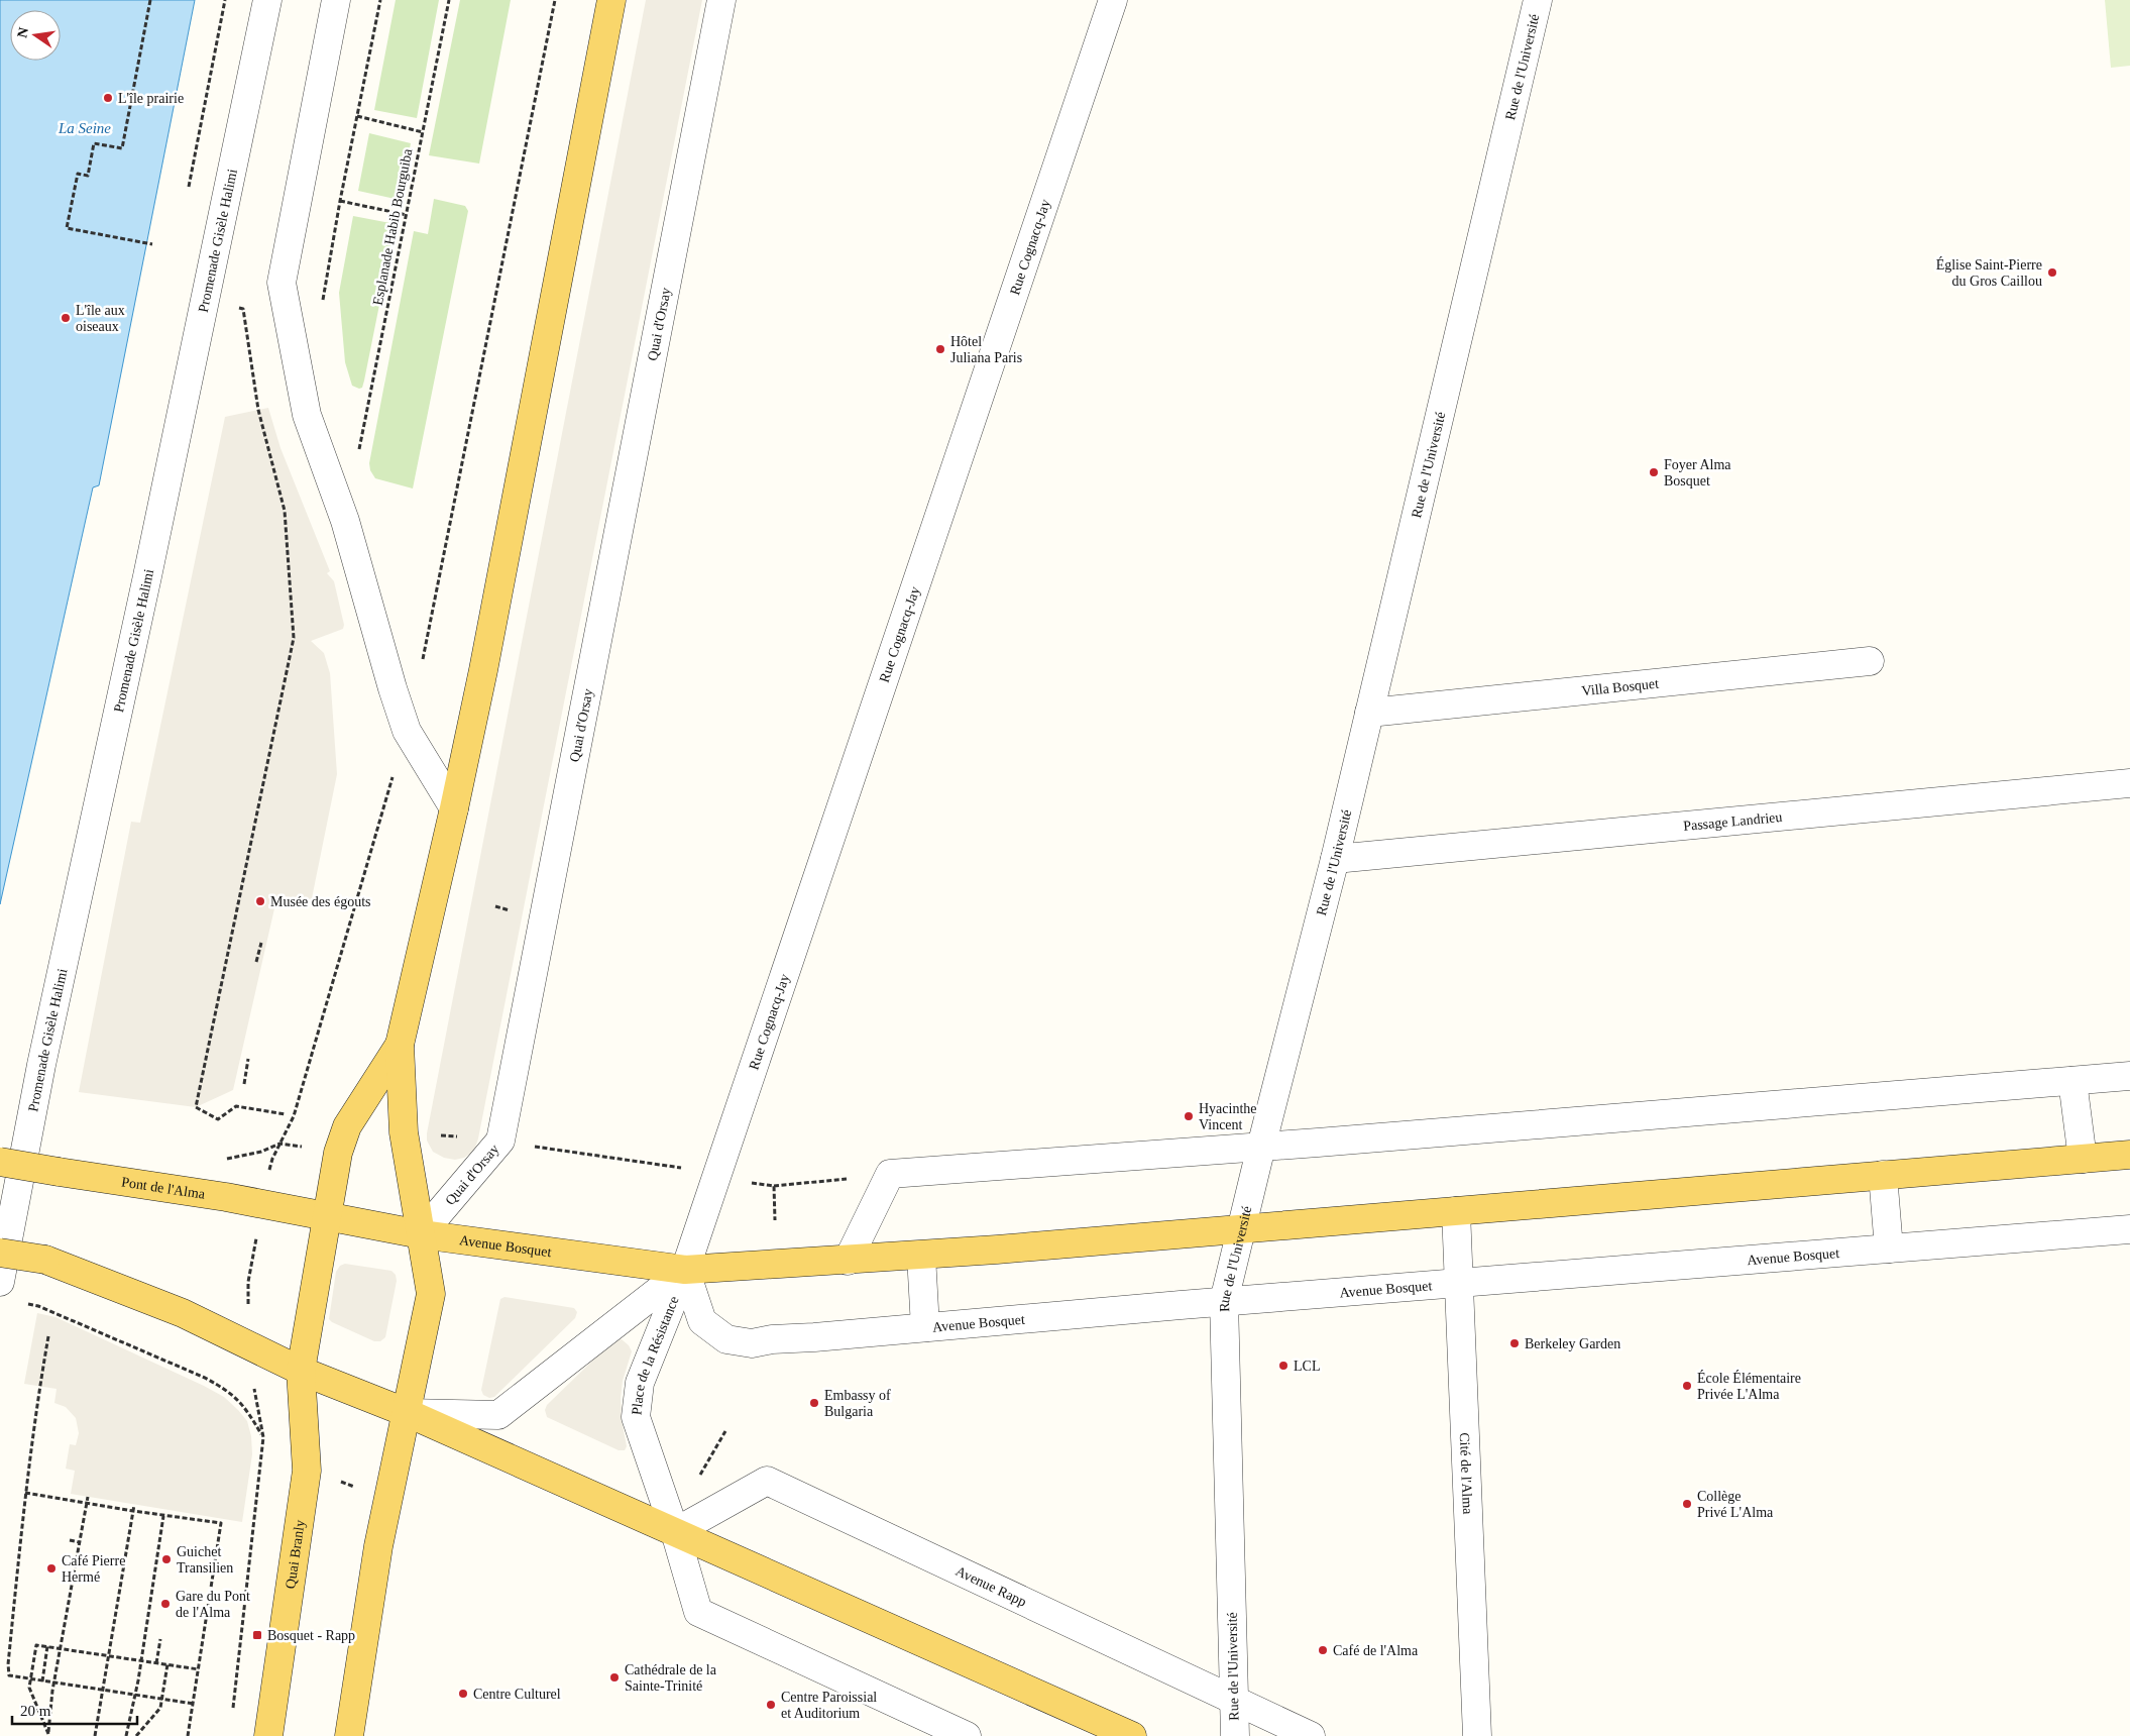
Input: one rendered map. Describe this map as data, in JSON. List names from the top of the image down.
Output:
{
  "streets": {
    "main road": [
      "Pont de l'Alma",
      "Avenue Bosquet",
      "Place de la Résistance",
      "Quai Branly"
    ],
    "street": [
      "Rue de l'Université",
      "Promenade Gisèle Halimi",
      "Rue Cognacq-Jay",
      "Quai d'Orsay",
      "Villa Bosquet",
      "Passage Landrieu",
      "Cité de l'Alma",
      "Avenue Rapp"
    ],
    "path": ["Esplanade Habib Bourguiba"]
  },
  "crossings": [
    ["Rue de l'Université", "Villa Bosquet"],
    ["Rue de l'Université", "Passage Landrieu"],
    ["Rue de l'Université", "Avenue Bosquet"],
    ["Rue de l'Université", "Avenue Rapp"],
    ["Rue Cognacq-Jay", "Avenue Bosquet"],
    ["Rue Cognacq-Jay", "Place de la Résistance"],
    ["Quai d'Orsay", "Avenue Bosquet"],
    ["Pont de l'Alma", "Avenue Bosquet"],
    ["Avenue Bosquet", "Place de la Résistance"],
    ["Avenue Bosquet", "Cité de l'Alma"],
    ["Place de la Résistance", "Quai Branly"],
    ["Place de la Résistance", "Avenue Rapp"]
  ],
  "water": ["La Seine"],
  "places": {
    "other": [
      "L'île prairie",
      "Église Saint-Pierre du Gros Caillou",
      "L'île aux oiseaux",
      "Hôtel Juliana Paris",
      "Foyer Alma Bosquet",
      "Musée des égouts",
      "Hyacinthe Vincent",
      "Berkeley Garden",
      "LCL",
      "École Élémentaire Privée L'Alma",
      "Embassy of Bulgaria",
      "Collège Privé L'Alma",
      "Guichet Transilien",
      "Café Pierre Hermé",
      "Gare du Pont de l'Alma",
      "Café de l'Alma",
      "Cathédrale de la Sainte-Trinité",
      "Centre Culturel",
      "Centre Paroissial et Auditorium"
    ],
    "transit": ["Bosquet - Rapp"]
  },
  "scale_bar": "20 m",
  "north": "left"
}
